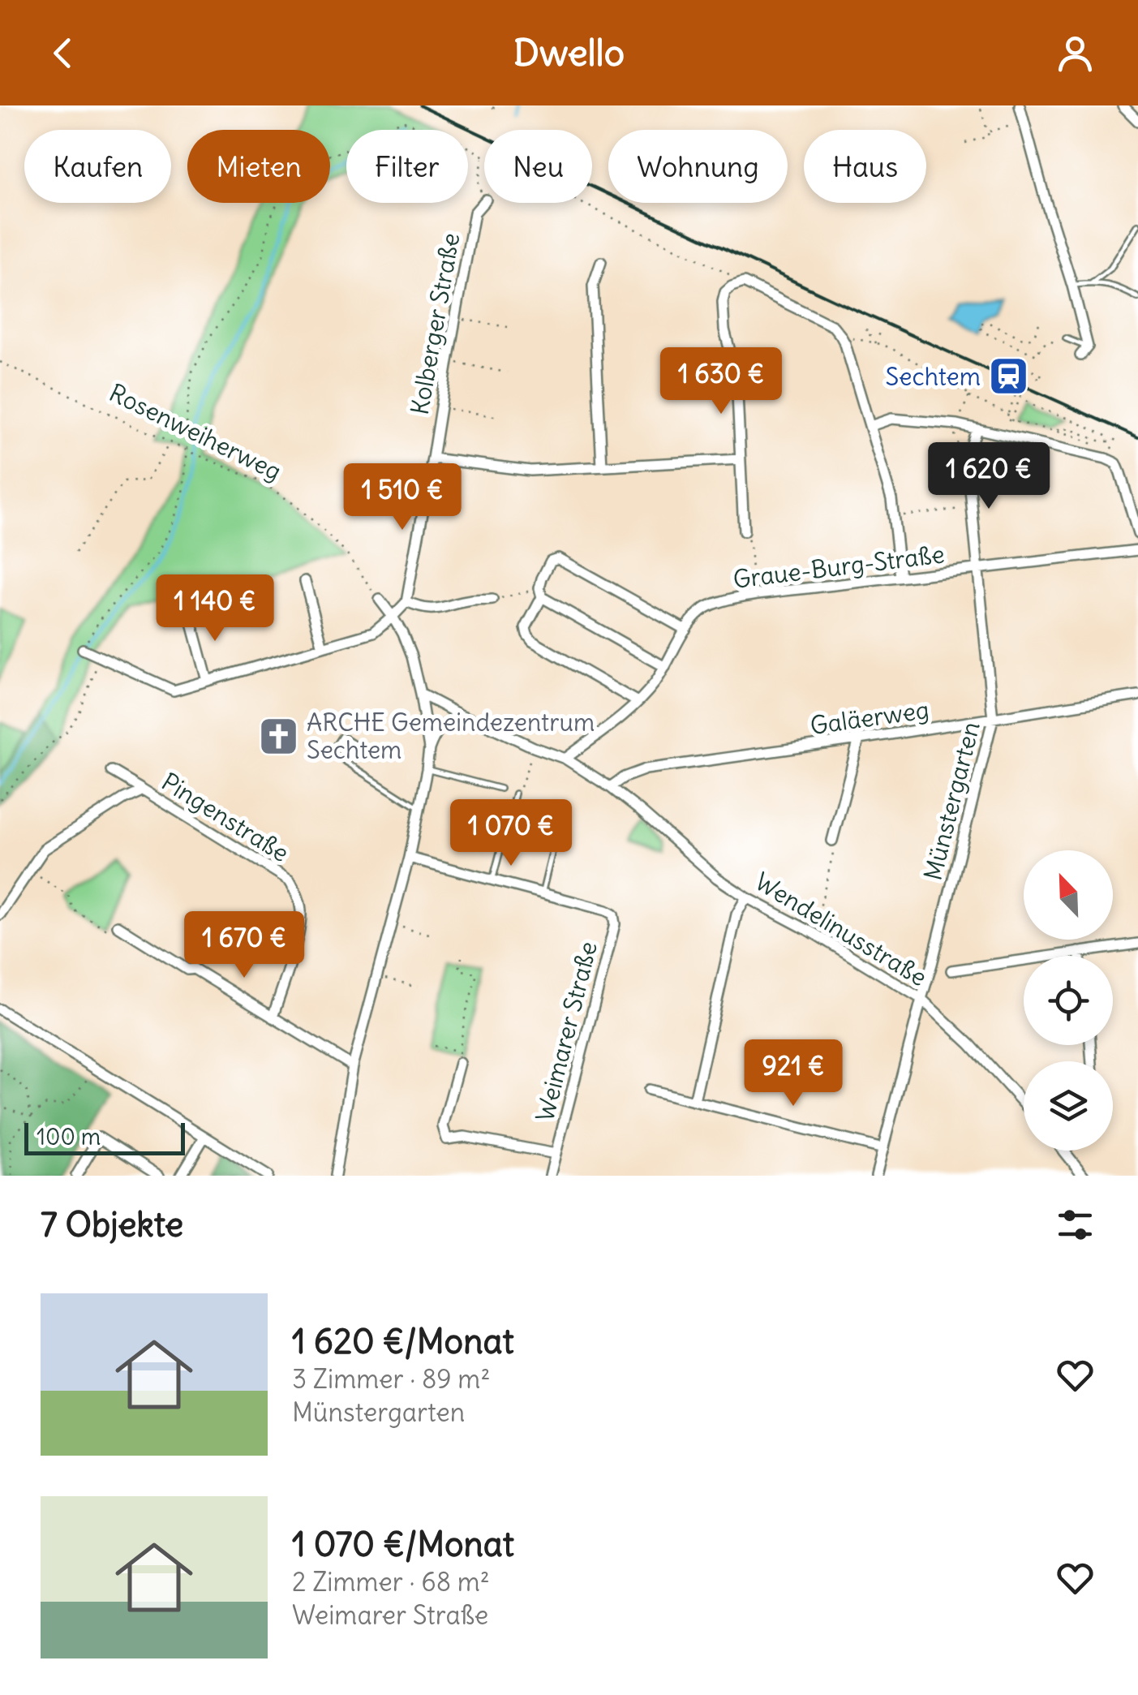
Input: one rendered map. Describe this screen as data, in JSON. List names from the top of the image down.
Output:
{
  "streets": {
    "street": [
      "Kolberger Straße",
      "Graue-Burg-Straße",
      "Galäerweg",
      "Münstergarten",
      "Pingenstraße",
      "Wendelinusstraße",
      "Weimarer Straße"
    ],
    "path": ["Rosenweiherweg"]
  },
  "crossings": [
    ["Graue-Burg-Straße", "Münstergarten"],
    ["Galäerweg", "Münstergarten"],
    ["Galäerweg", "Wendelinusstraße"],
    ["Münstergarten", "Wendelinusstraße"]
  ],
  "places": {
    "station": ["Sechtem"],
    "church": ["ARCHE Gemeindezentrum Sechtem"]
  },
  "scale_bar": "100 m",
  "north": "top left",
  "page": {
    "header": "Dwello",
    "chip": [
      "Kaufen",
      "Mieten",
      "Filter",
      "Neu",
      "Wohnung",
      "Haus"
    ],
    "price": [
      "1 630 €",
      "1 620 €",
      "1 510 €",
      "1 140 €",
      "1 070 €",
      "1 670 €",
      "921 €"
    ],
    "scale": "100 m",
    "heading": "7 Objekte",
    "list": [
      {
        "name": "1 620 €/Monat",
        "note": "3 Zimmer · 89 m² · Münstergarten"
      },
      {
        "name": "1 070 €/Monat",
        "note": "2 Zimmer · 68 m² · Weimarer Straße"
      }
    ]
  }
}
